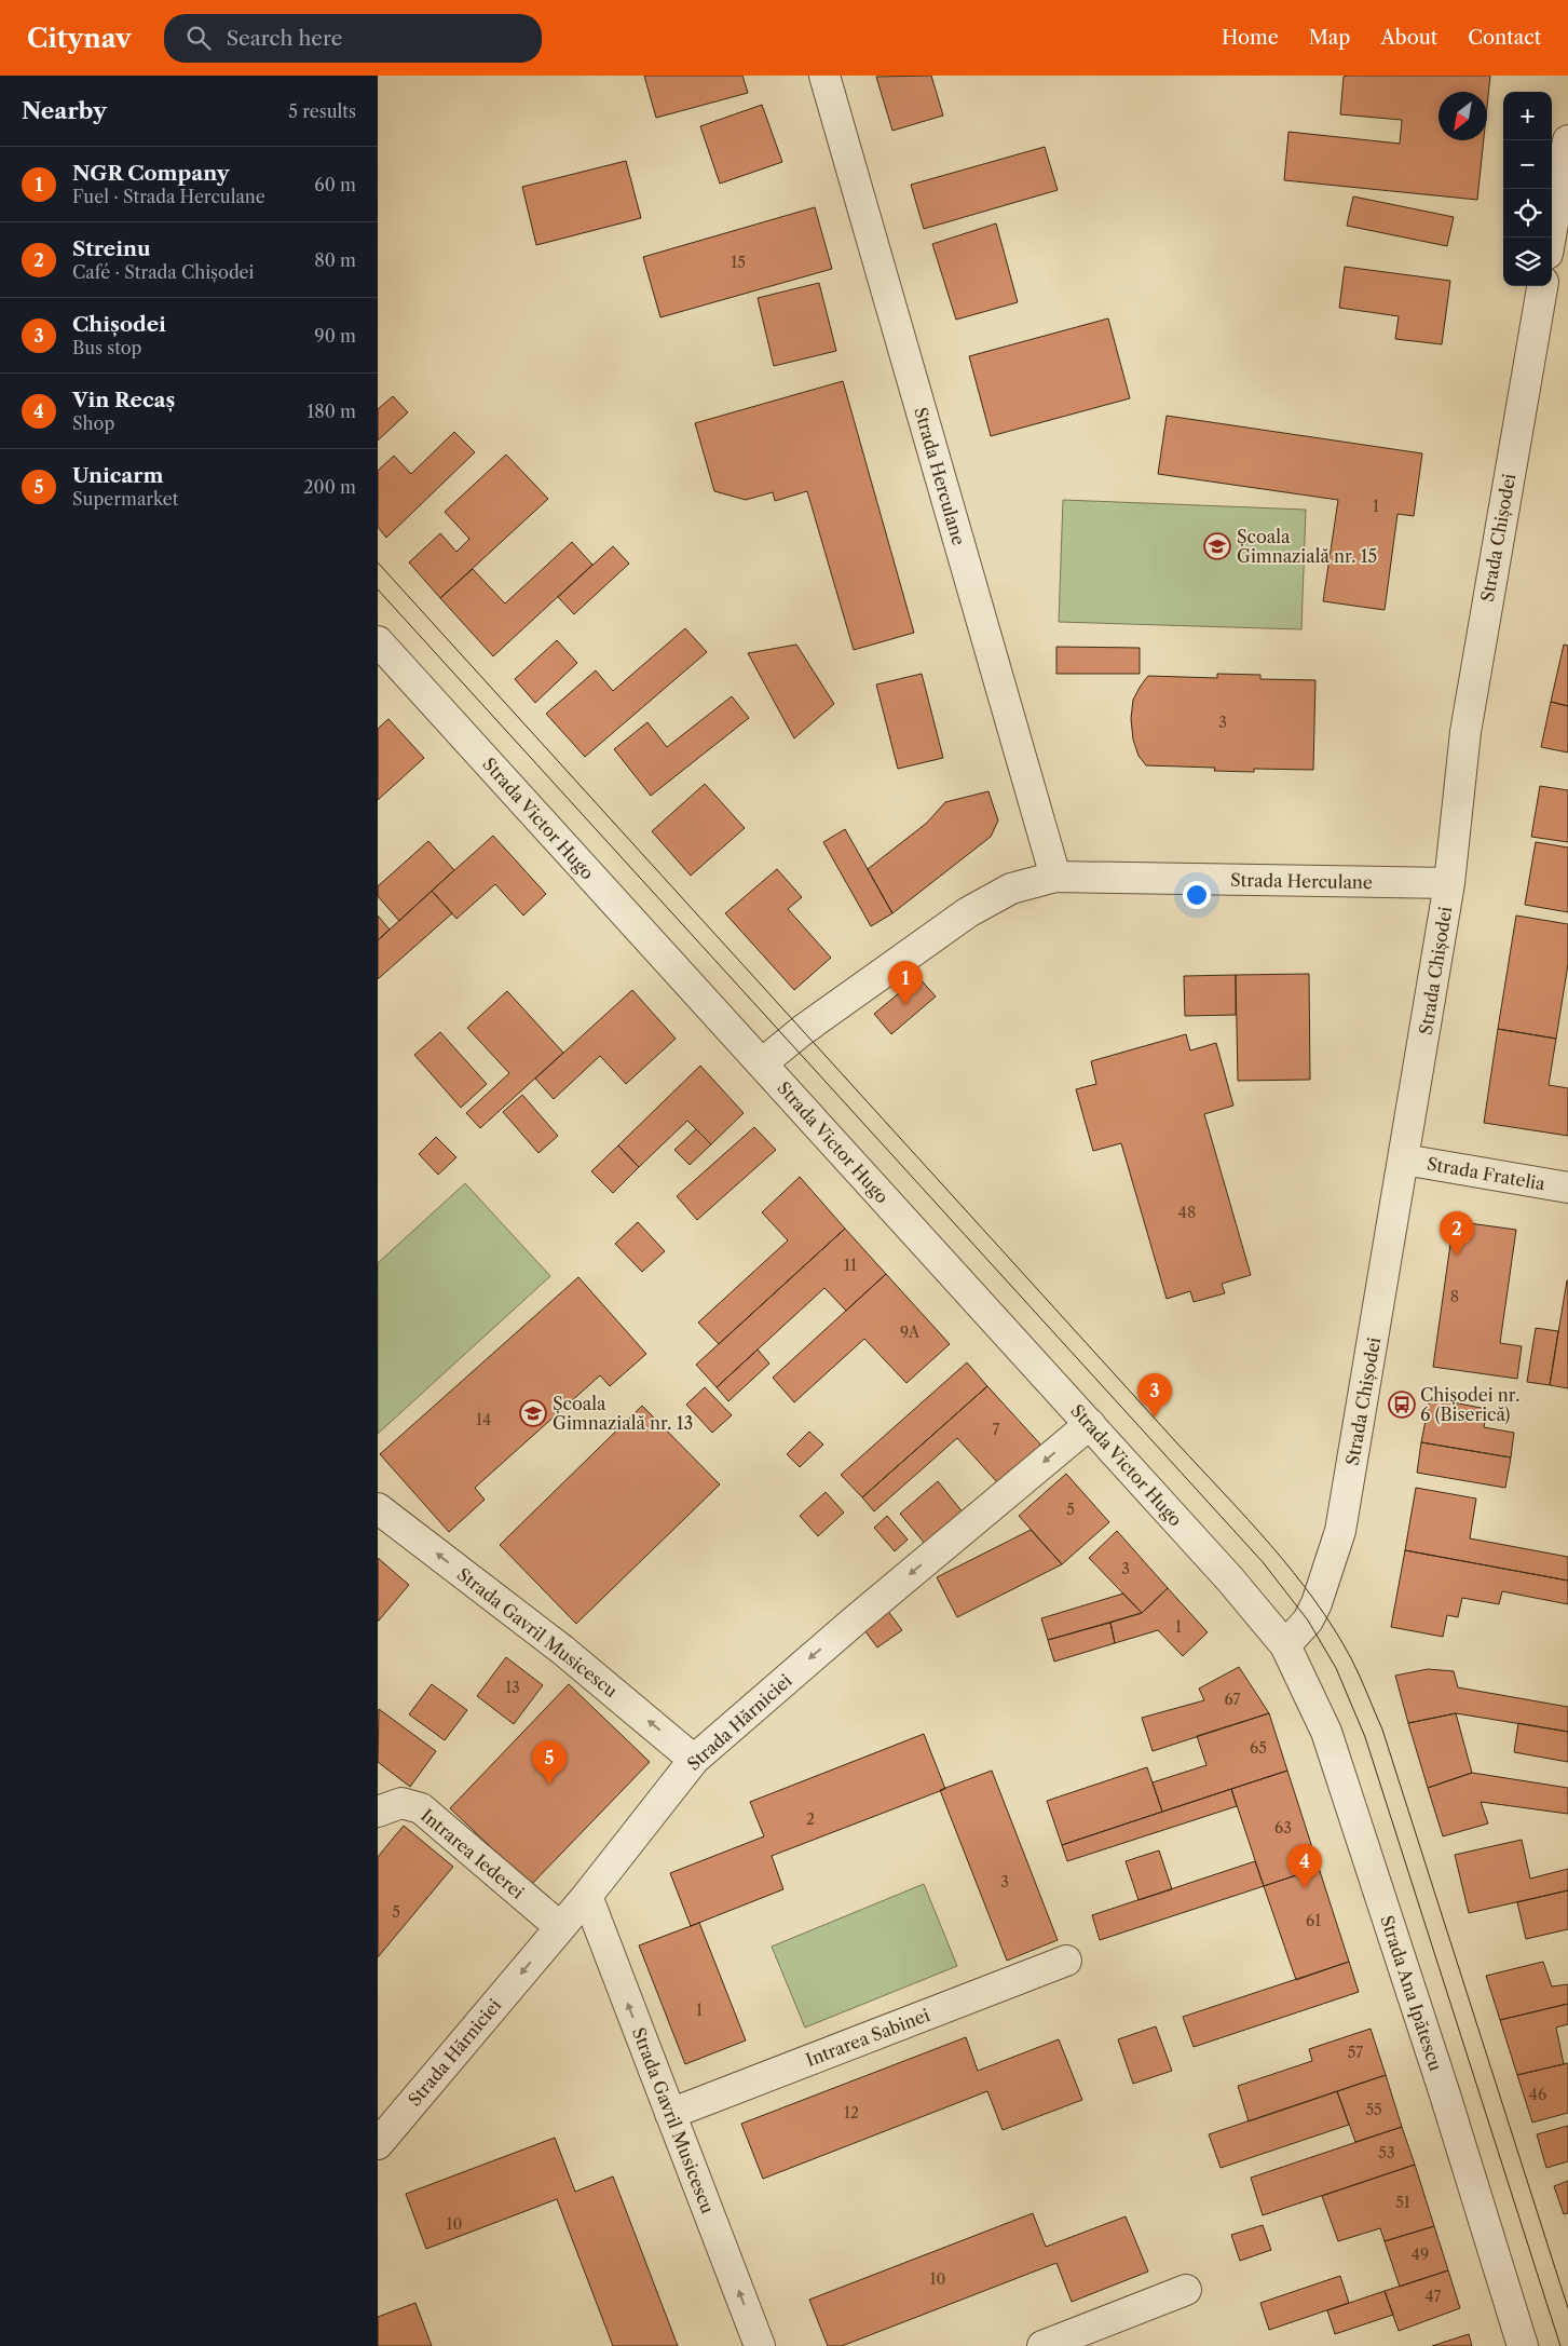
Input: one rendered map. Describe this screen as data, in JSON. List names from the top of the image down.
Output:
{
  "streets": {
    "street": [
      "Strada Herculane",
      "Strada Chișodei",
      "Strada Victor Hugo",
      "Strada Fratelia",
      "Strada Gavril Musicescu",
      "Strada Hărniciei",
      "Intrarea Iederei",
      "Strada Ana Ipătescu",
      "Intrarea Sabinei"
    ]
  },
  "crossings": [
    ["Strada Herculane", "Strada Chișodei"],
    ["Strada Herculane", "Strada Victor Hugo"],
    ["Strada Chișodei", "Strada Victor Hugo"],
    ["Strada Chișodei", "Strada Fratelia"],
    ["Strada Chișodei", "Strada Ana Ipătescu"],
    ["Strada Victor Hugo", "Strada Hărniciei"],
    ["Strada Victor Hugo", "Strada Ana Ipătescu"],
    ["Strada Gavril Musicescu", "Strada Hărniciei"],
    ["Strada Gavril Musicescu", "Intrarea Sabinei"],
    ["Strada Hărniciei", "Intrarea Iederei"]
  ],
  "one_way": ["Strada Gavril Musicescu", "Strada Hărniciei"],
  "places": {
    "school or university": ["Școala Gimnazială nr. 15", "Școala Gimnazială nr. 13"],
    "bus stop": ["Chișodei nr. 6 (Biserică)"]
  },
  "house_numbers": [
    "15",
    "1",
    "3",
    "48",
    "11",
    "8",
    "9A",
    "14",
    "7",
    "5",
    "3",
    "1",
    "13",
    "67",
    "65",
    "2",
    "63",
    "3",
    "5",
    "61",
    "1",
    "57",
    "46",
    "55",
    "12",
    "53",
    "51",
    "10",
    "49",
    "10",
    "47"
  ],
  "north": "bottom left",
  "page": {
    "header": "Citynav",
    "search": "Search here",
    "nav": [
      "Home",
      "Map",
      "About",
      "Contact"
    ],
    "heading": ["Nearby", "5 results"],
    "map_buttons": ["+", "−"],
    "list": [
      {
        "mark": "1",
        "name": "NGR Company",
        "note": "Fuel · Strada Herculane",
        "value": "60 m"
      },
      {
        "mark": "2",
        "name": "Streinu",
        "note": "Café · Strada Chișodei",
        "value": "80 m"
      },
      {
        "mark": "3",
        "name": "Chișodei",
        "note": "Bus stop",
        "value": "90 m"
      },
      {
        "mark": "4",
        "name": "Vin Recaș",
        "note": "Shop",
        "value": "180 m"
      },
      {
        "mark": "5",
        "name": "Unicarm",
        "note": "Supermarket",
        "value": "200 m"
      }
    ],
    "pins": [
      "1",
      "2",
      "3",
      "5",
      "4"
    ]
  }
}
